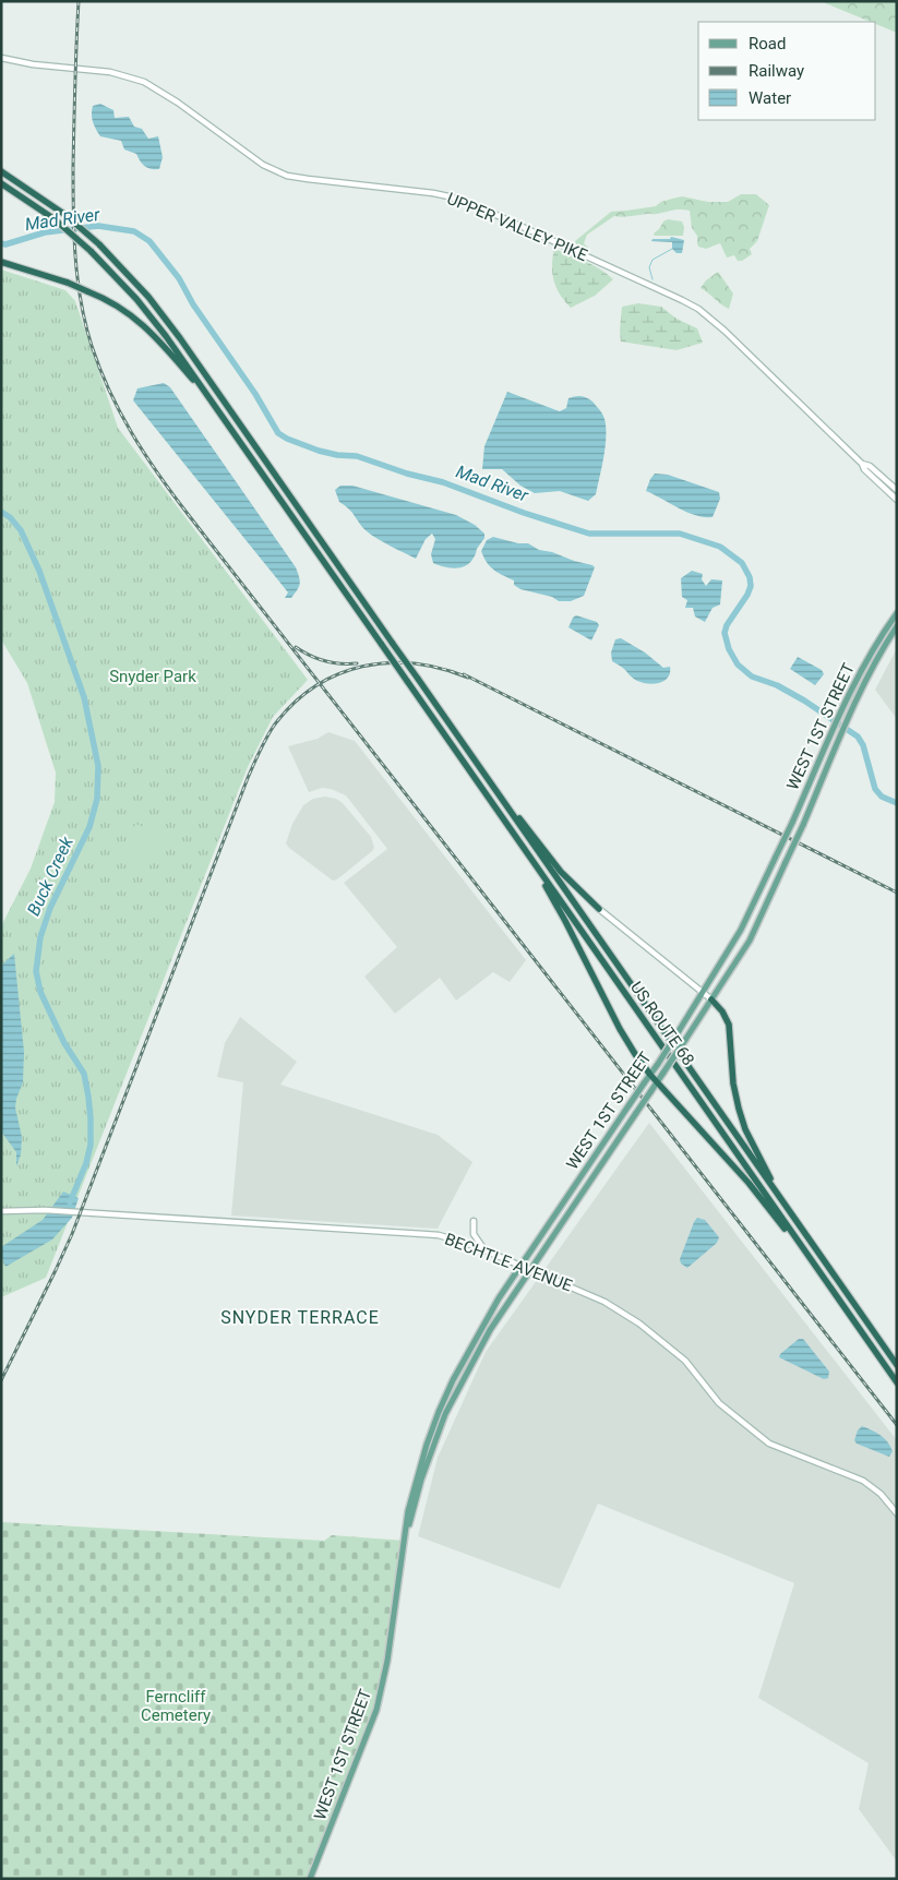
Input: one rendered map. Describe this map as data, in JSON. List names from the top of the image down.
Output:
{
  "streets": {
    "highway": ["US ROUTE 68"],
    "main road": ["WEST 1ST STREET"],
    "street": ["UPPER VALLEY PIKE", "BECHTLE AVENUE"]
  },
  "crossings": [
    ["WEST 1ST STREET", "BECHTLE AVENUE"]
  ],
  "districts": ["SNYDER TERRACE"],
  "water": ["Mad River", "Buck Creek"],
  "parks": ["Snyder Park", "Ferncliff Cemetery"],
  "legend": ["Road", "Railway", "Water"]
}
